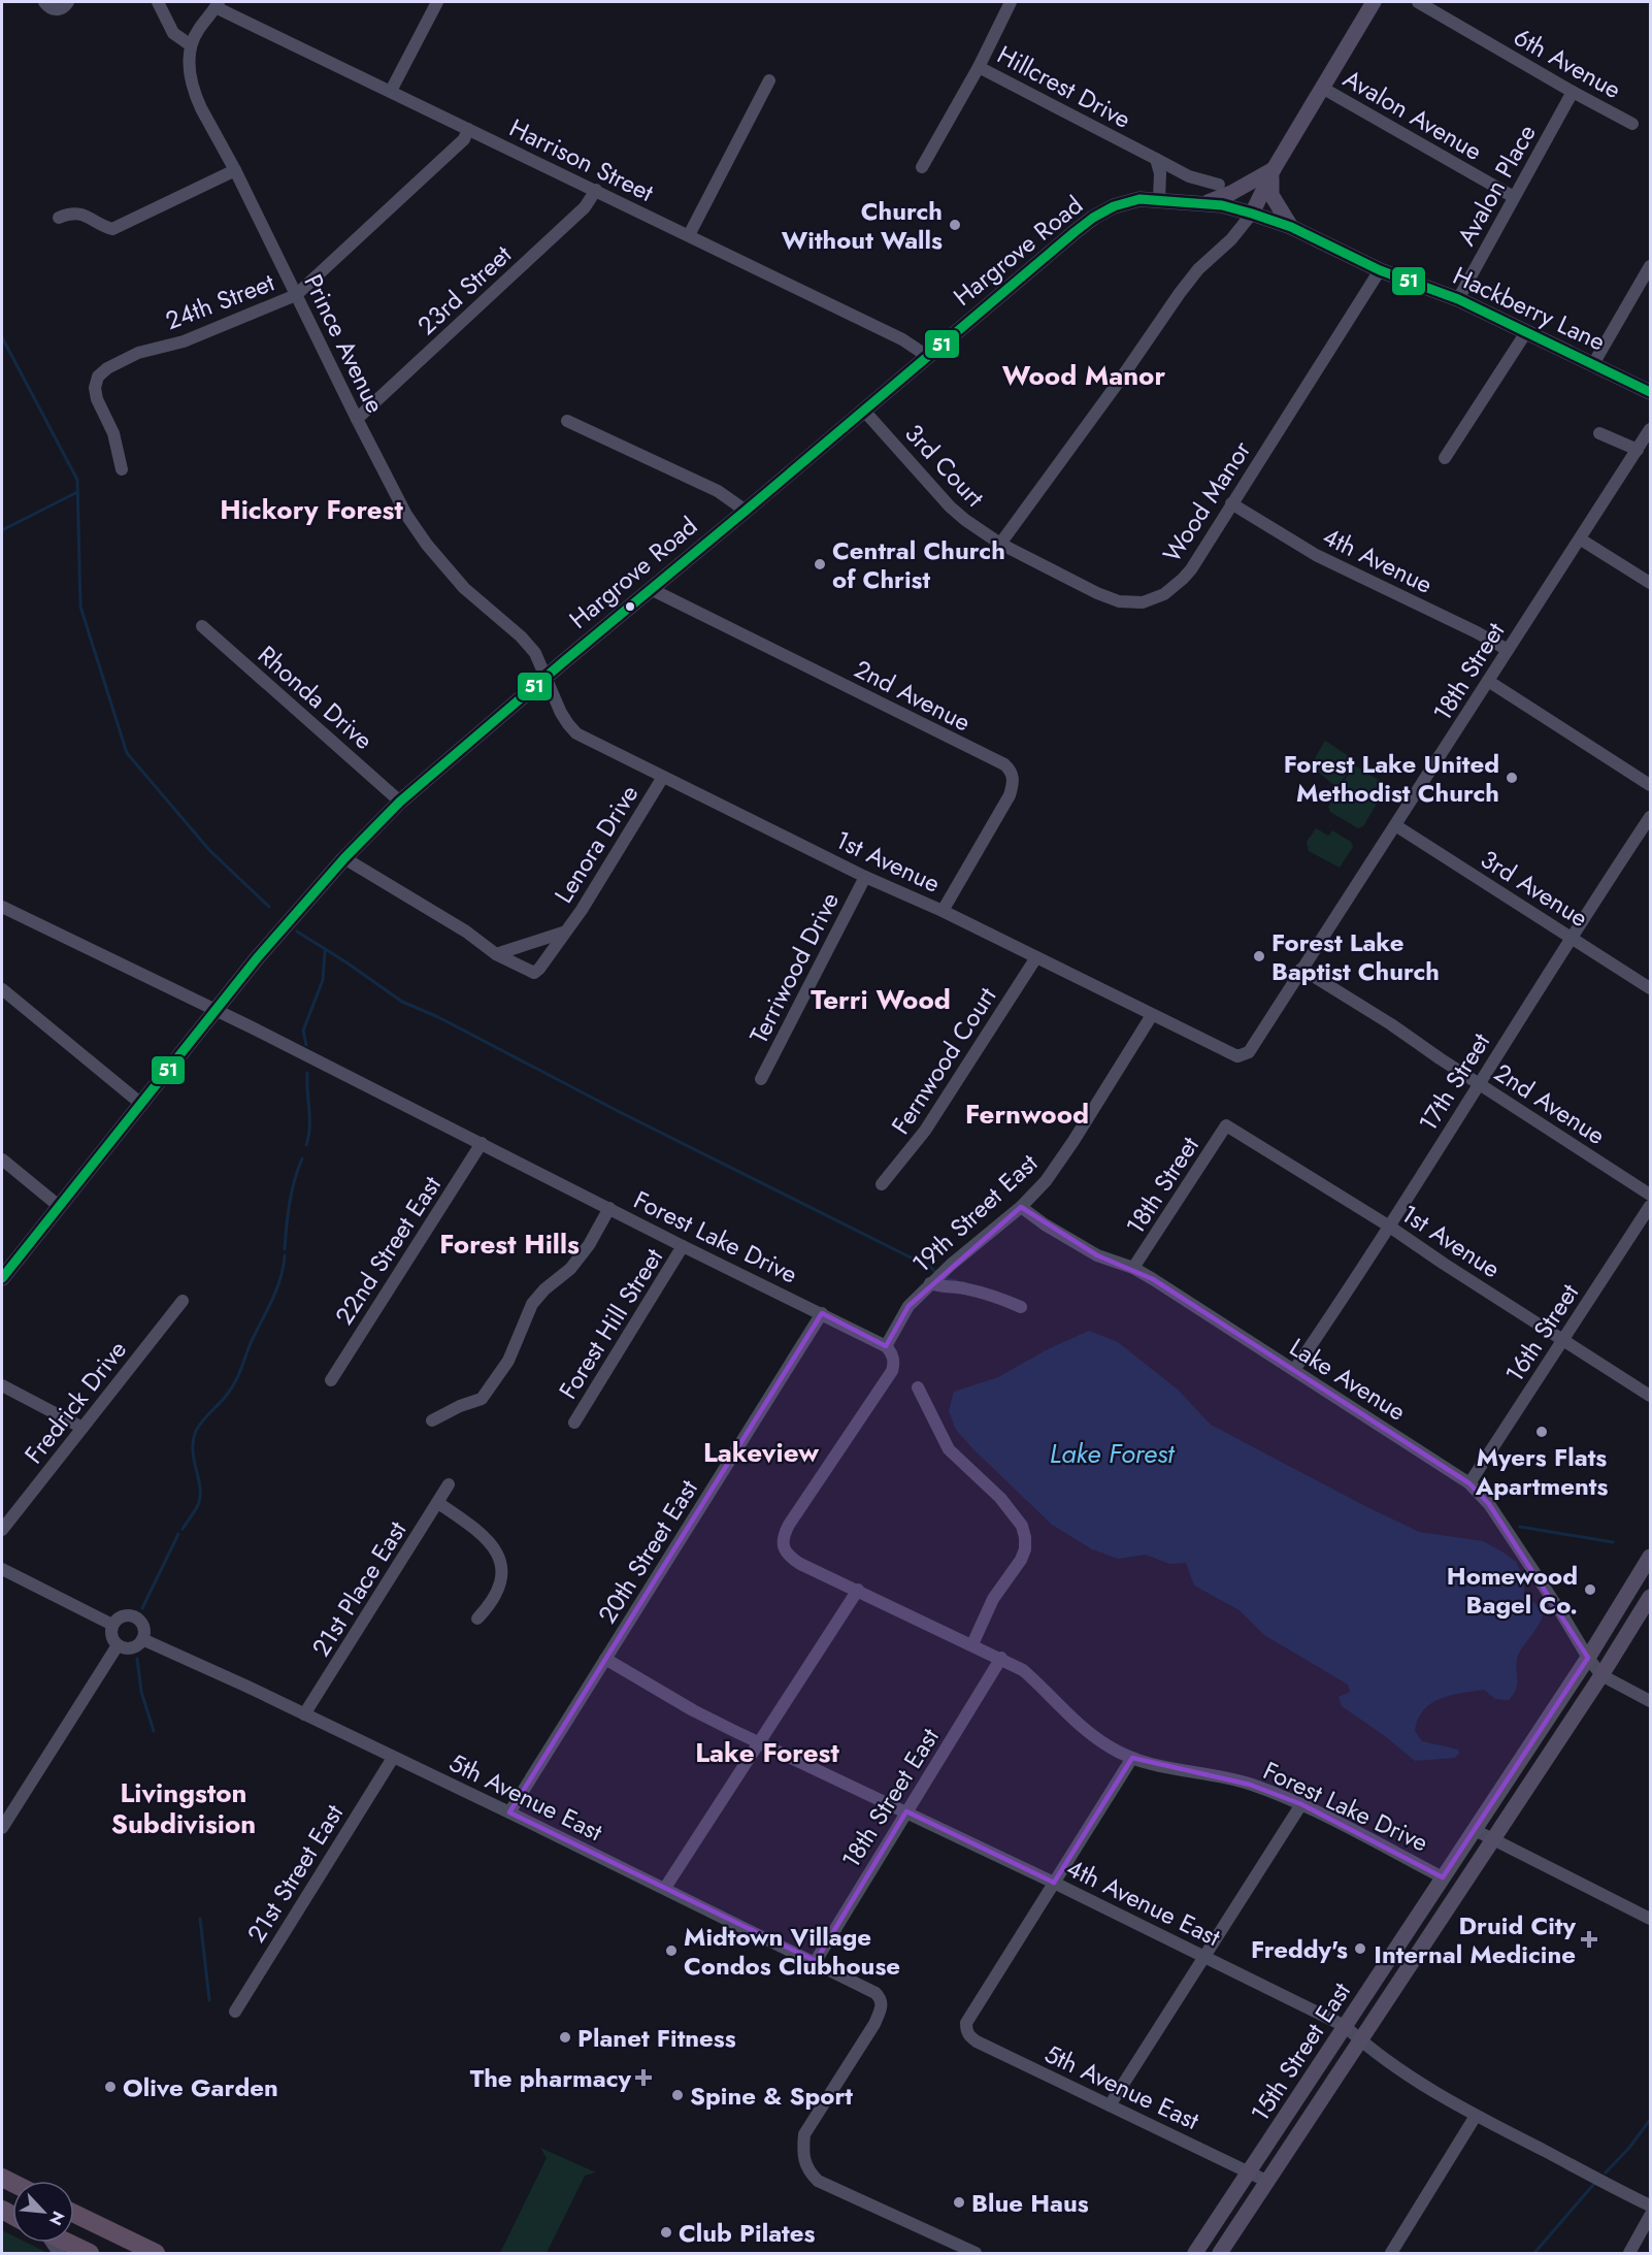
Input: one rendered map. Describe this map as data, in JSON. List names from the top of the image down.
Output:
{
  "streets": {
    "main road": ["Hargrove Road", "Hackberry Lane", "15th Street East"],
    "street": [
      "6th Avenue",
      "Hillcrest Drive",
      "Avalon Avenue",
      "Harrison Street",
      "Avalon Place",
      "23rd Street",
      "24th Street",
      "Prince Avenue",
      "3rd Court",
      "Wood Manor",
      "4th Avenue",
      "18th Street",
      "2nd Avenue",
      "Rhonda Drive",
      "Lenora Drive",
      "1st Avenue",
      "3rd Avenue",
      "Terriwood Drive",
      "Fernwood Court",
      "17th Street",
      "19th Street East",
      "Forest Lake Drive",
      "22nd Street East",
      "Forest Hill Street",
      "16th Street",
      "Lake Avenue",
      "Fredrick Drive",
      "20th Street East",
      "21st Place East",
      "5th Avenue East",
      "18th Street East",
      "21st Street East",
      "4th Avenue East"
    ]
  },
  "crossings": [
    ["6th Avenue", "Avalon Place"],
    ["Avalon Avenue", "Avalon Place"],
    ["Harrison Street", "Hargrove Road"],
    ["Harrison Street", "23rd Street"],
    ["Harrison Street", "24th Street"],
    ["Avalon Place", "Hackberry Lane"],
    ["Hargrove Road", "Hackberry Lane"],
    ["Hargrove Road", "Prince Avenue"],
    ["Hargrove Road", "3rd Court"],
    ["Hargrove Road", "2nd Avenue"],
    ["Hargrove Road", "Rhonda Drive"],
    ["Hargrove Road", "Lenora Drive"],
    ["Hargrove Road", "1st Avenue"],
    ["Hargrove Road", "Forest Lake Drive"],
    ["23rd Street", "Prince Avenue"],
    ["24th Street", "Prince Avenue"],
    ["Hackberry Lane", "Wood Manor"],
    ["Prince Avenue", "1st Avenue"],
    ["3rd Court", "Wood Manor"],
    ["Wood Manor", "4th Avenue"],
    ["4th Avenue", "18th Street"],
    ["18th Street", "2nd Avenue"],
    ["18th Street", "1st Avenue"],
    ["18th Street", "3rd Avenue"],
    ["18th Street", "Lake Avenue"],
    ["2nd Avenue", "1st Avenue"],
    ["2nd Avenue", "17th Street"],
    ["Lenora Drive", "1st Avenue"],
    ["1st Avenue", "Terriwood Drive"],
    ["1st Avenue", "Fernwood Court"],
    ["1st Avenue", "17th Street"],
    ["1st Avenue", "19th Street East"],
    ["1st Avenue", "16th Street"],
    ["3rd Avenue", "17th Street"],
    ["17th Street", "Lake Avenue"],
    ["19th Street East", "Forest Lake Drive"],
    ["19th Street East", "Lake Avenue"],
    ["Forest Lake Drive", "22nd Street East"],
    ["Forest Lake Drive", "Forest Hill Street"],
    ["Forest Lake Drive", "20th Street East"],
    ["Forest Lake Drive", "18th Street East"],
    ["Forest Lake Drive", "15th Street East"],
    ["16th Street", "Lake Avenue"],
    ["Lake Avenue", "15th Street East"],
    ["20th Street East", "5th Avenue East"],
    ["20th Street East", "4th Avenue East"],
    ["21st Place East", "5th Avenue East"],
    ["5th Avenue East", "18th Street East"],
    ["5th Avenue East", "21st Street East"],
    ["5th Avenue East", "4th Avenue East"],
    ["5th Avenue East", "15th Street East"],
    ["18th Street East", "4th Avenue East"],
    ["4th Avenue East", "15th Street East"]
  ],
  "districts": [
    "Wood Manor",
    "Hickory Forest",
    "Terri Wood",
    "Fernwood",
    "Forest Hills",
    "Lakeview",
    "Lake Forest",
    "Livingston Subdivision"
  ],
  "water": ["Lake Forest"],
  "places": {
    "other": [
      "Church Without Walls",
      "Central Church of Christ",
      "Forest Lake United Methodist Church",
      "Forest Lake Baptist Church",
      "Myers Flats Apartments",
      "Homewood Bagel Co.",
      "Freddy's",
      "Midtown Village Condos Clubhouse",
      "Planet Fitness",
      "Olive Garden",
      "Spine & Sport",
      "Blue Haus",
      "Club Pilates"
    ],
    "health": ["Druid City Internal Medicine", "The pharmacy"]
  },
  "lines": ["transit line 51"],
  "north": "bottom right"
}
